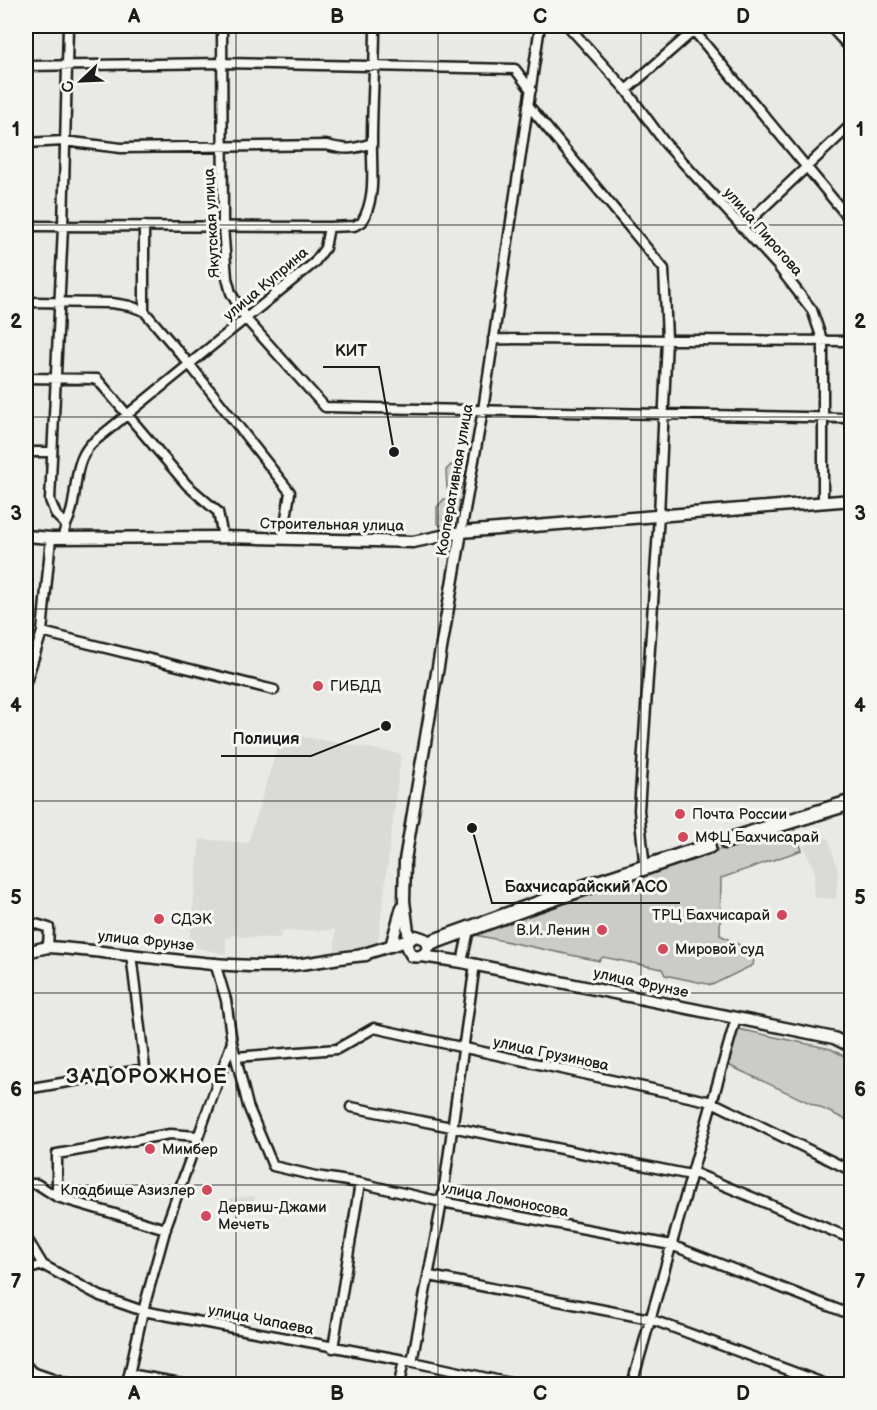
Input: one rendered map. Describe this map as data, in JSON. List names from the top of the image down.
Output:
{
  "streets": {
    "main road": ["Кооперативная улица", "Строительная улица", "улица Фрунзе"],
    "street": [
      "Якутская улица",
      "улица Пирогова",
      "улица Куприна",
      "улица Грузинова",
      "улица Ломоносова",
      "улица Чапаева"
    ]
  },
  "crossings": [
    ["Якутская улица", "улица Пирогова"],
    ["Якутская улица", "улица Куприна"],
    ["Якутская улица", "Кооперативная улица"],
    ["улица Пирогова", "Строительная улица"],
    ["улица Куприна", "Строительная улица"],
    ["Кооперативная улица", "Строительная улица"],
    ["Кооперативная улица", "улица Фрунзе"],
    ["улица Фрунзе", "улица Ломоносова"],
    ["улица Грузинова", "улица Ломоносова"]
  ],
  "districts": ["ЗАДОРОЖНОЕ"],
  "places": [
    "КИТ",
    "ГИБДД",
    "Полиция",
    "Почта России",
    "Бахчисарайский АСО",
    "МФЦ Бахчисарай",
    "ТРЦ Бахчисарай",
    "СДЭК",
    "В.И. Ленин",
    "Мировой суд",
    "Мимбер",
    "Кладбище Азизлер",
    "Дервиш-Джами Мечеть"
  ],
  "north": "bottom left",
  "grid": {
    "columns": [
      "A",
      "B",
      "C",
      "D"
    ],
    "rows": [
      "1",
      "2",
      "3",
      "4",
      "5",
      "6",
      "7"
    ]
  }
}
